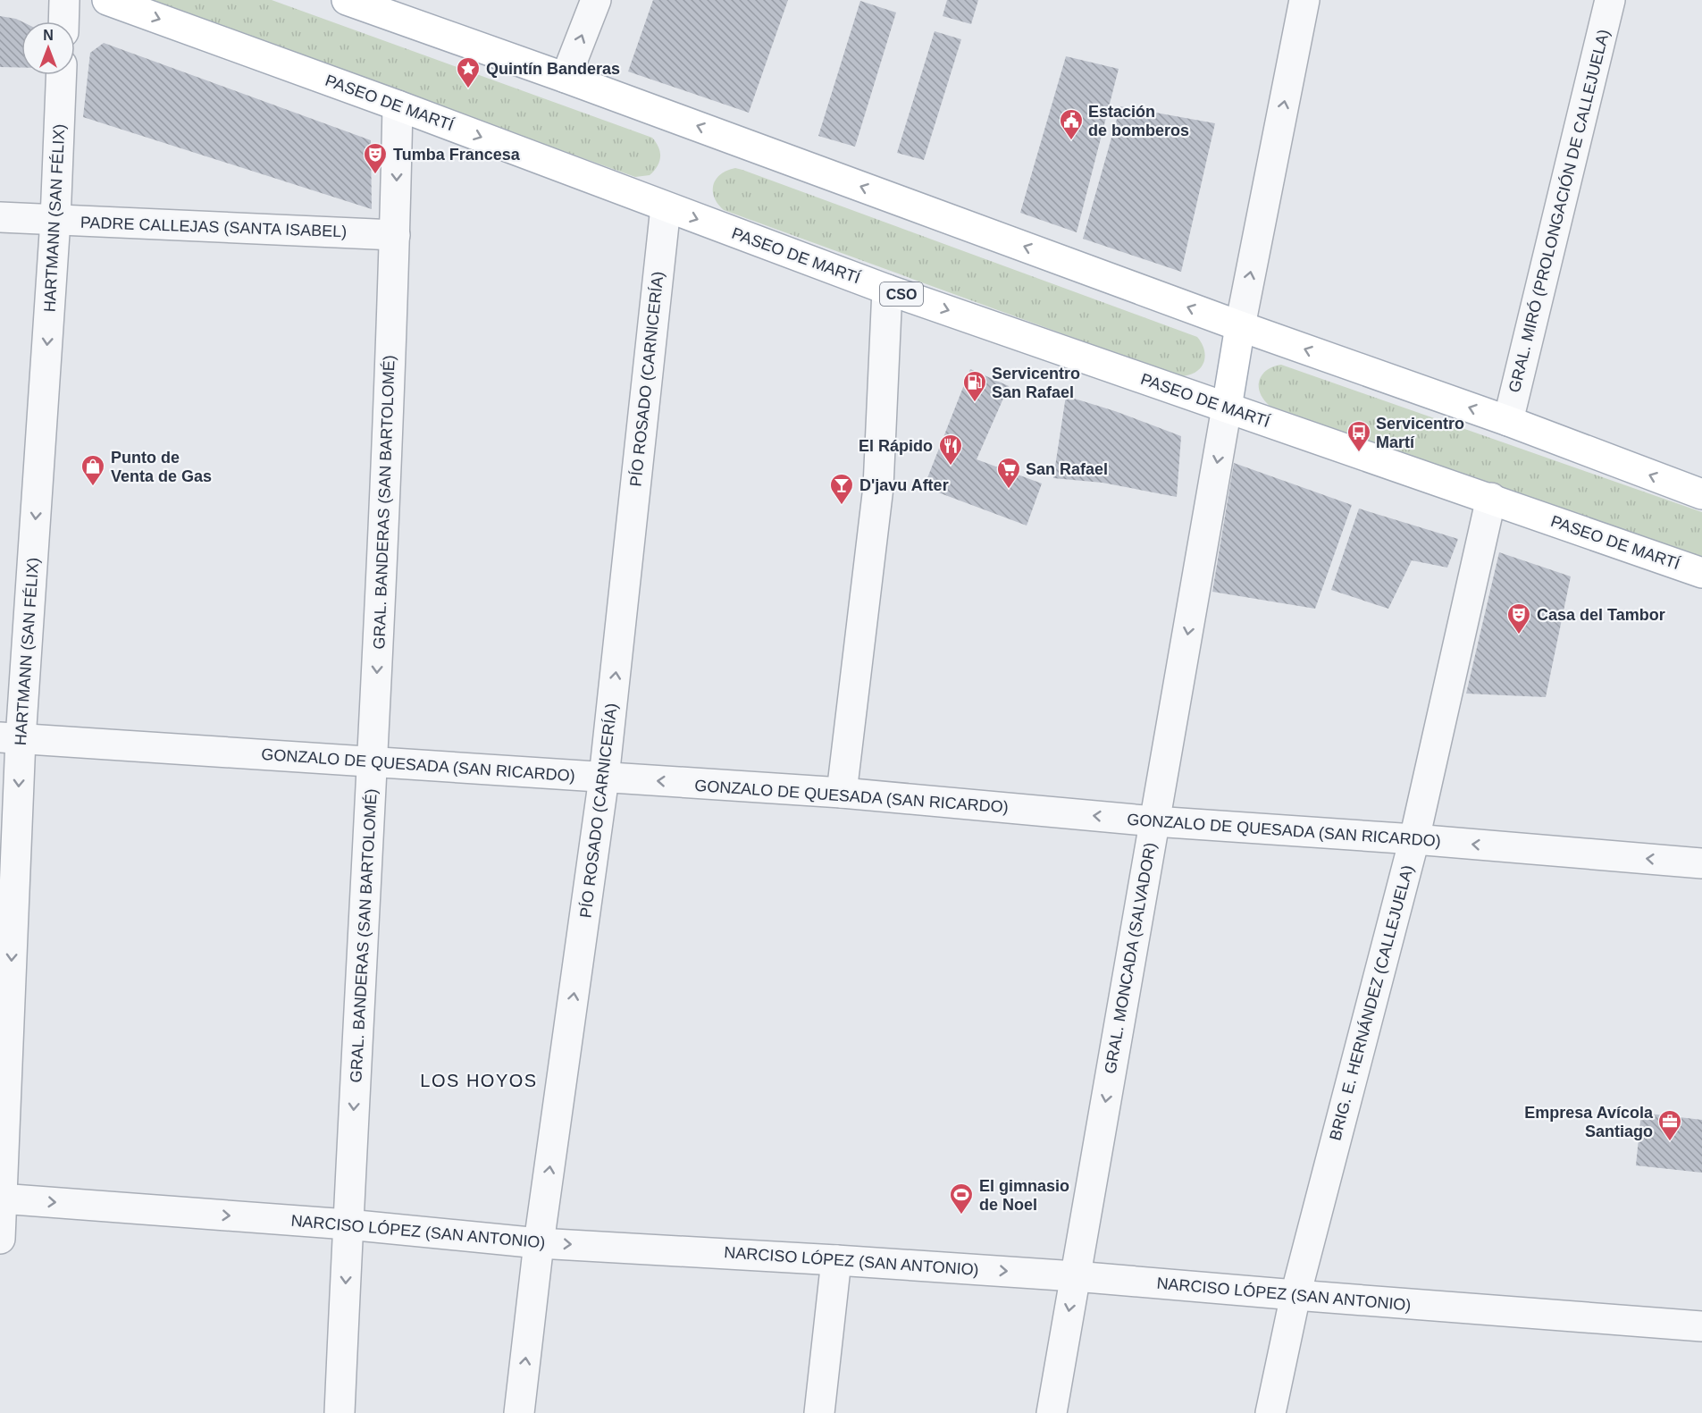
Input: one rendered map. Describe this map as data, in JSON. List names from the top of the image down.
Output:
{
  "streets": {
    "main road": ["PASEO DE MARTÍ", "CSO"],
    "street": [
      "GRAL. MIRÓ (PROLONGACIÓN DE CALLEJUELA)",
      "HARTMANN (SAN FÉLIX)",
      "PADRE CALLEJAS (SANTA ISABEL)",
      "PÍO ROSADO (CARNICERÍA)",
      "GRAL. BANDERAS (SAN BARTOLOMÉ)",
      "GONZALO DE QUESADA (SAN RICARDO)",
      "GRAL. MONCADA (SALVADOR)",
      "BRIG. E. HERNÁNDEZ (CALLEJUELA)",
      "NARCISO LÓPEZ (SAN ANTONIO)"
    ]
  },
  "crossings": [
    ["PASEO DE MARTÍ", "PÍO ROSADO (CARNICERÍA)"],
    ["PASEO DE MARTÍ", "GRAL. BANDERAS (SAN BARTOLOMÉ)"],
    ["PASEO DE MARTÍ", "GRAL. MONCADA (SALVADOR)"],
    ["PASEO DE MARTÍ", "BRIG. E. HERNÁNDEZ (CALLEJUELA)"],
    ["HARTMANN (SAN FÉLIX)", "PADRE CALLEJAS (SANTA ISABEL)"],
    ["HARTMANN (SAN FÉLIX)", "GONZALO DE QUESADA (SAN RICARDO)"],
    ["HARTMANN (SAN FÉLIX)", "NARCISO LÓPEZ (SAN ANTONIO)"],
    ["PADRE CALLEJAS (SANTA ISABEL)", "GRAL. BANDERAS (SAN BARTOLOMÉ)"],
    ["PÍO ROSADO (CARNICERÍA)", "GONZALO DE QUESADA (SAN RICARDO)"],
    ["PÍO ROSADO (CARNICERÍA)", "NARCISO LÓPEZ (SAN ANTONIO)"],
    ["GRAL. BANDERAS (SAN BARTOLOMÉ)", "GONZALO DE QUESADA (SAN RICARDO)"],
    ["GRAL. BANDERAS (SAN BARTOLOMÉ)", "NARCISO LÓPEZ (SAN ANTONIO)"],
    ["GONZALO DE QUESADA (SAN RICARDO)", "GRAL. MONCADA (SALVADOR)"],
    ["GONZALO DE QUESADA (SAN RICARDO)", "BRIG. E. HERNÁNDEZ (CALLEJUELA)"],
    ["GRAL. MONCADA (SALVADOR)", "NARCISO LÓPEZ (SAN ANTONIO)"],
    ["BRIG. E. HERNÁNDEZ (CALLEJUELA)", "NARCISO LÓPEZ (SAN ANTONIO)"]
  ],
  "one_way": [
    "HARTMANN (SAN FÉLIX)",
    "GRAL. BANDERAS (SAN BARTOLOMÉ)",
    "GONZALO DE QUESADA (SAN RICARDO)",
    "GRAL. MONCADA (SALVADOR)",
    "NARCISO LÓPEZ (SAN ANTONIO)"
  ],
  "districts": ["LOS HOYOS"],
  "places": {
    "place": ["Quintín Banderas"],
    "public building": ["Estación de bomberos"],
    "theatre": ["Tumba Francesa", "Casa del Tambor"],
    "fuel station": ["Servicentro San Rafael"],
    "bus stop": ["Servicentro Martí"],
    "restaurant": ["El Rápido"],
    "shop": ["Punto de Venta de Gas"],
    "supermarket": ["San Rafael"],
    "bar": ["D'javu After"],
    "office": ["Empresa Avícola Santiago"],
    "sports": ["El gimnasio de Noel"]
  },
  "north": "top"
}
